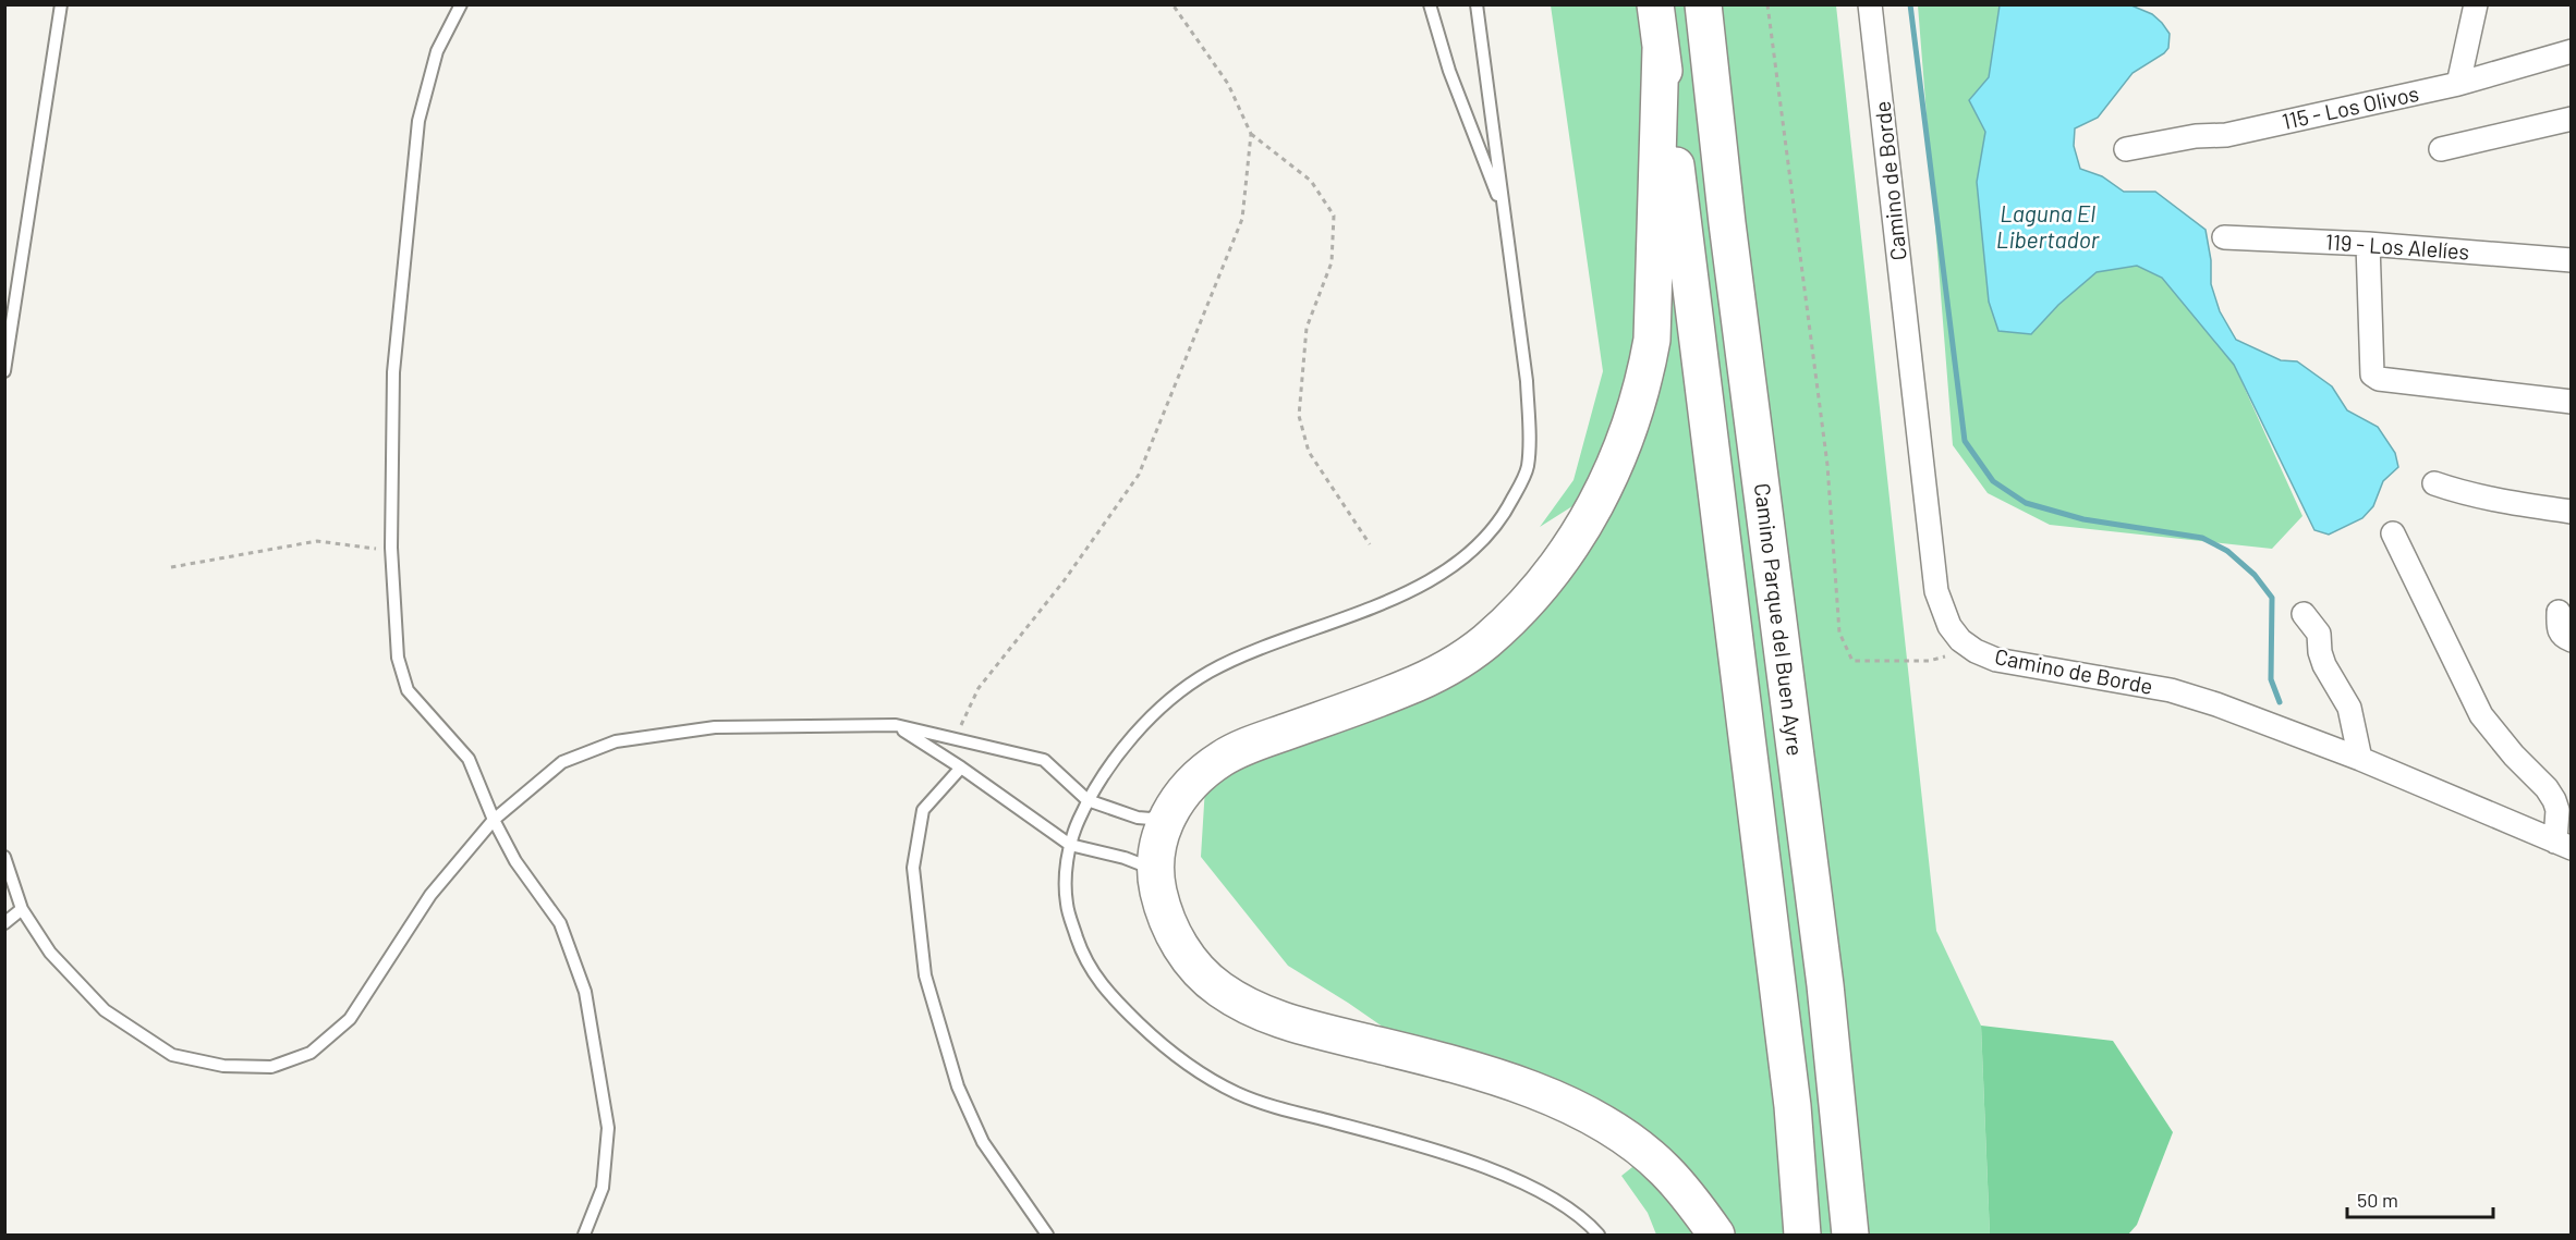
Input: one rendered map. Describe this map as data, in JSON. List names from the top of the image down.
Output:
{
  "streets": {
    "highway": ["Camino Parque del Buen Ayre"],
    "street": ["115 - Los Olivos", "Camino de Borde", "119 - Los Alelíes"]
  },
  "water": ["Laguna El Libertador"],
  "scale_bar": "50 m"
}
